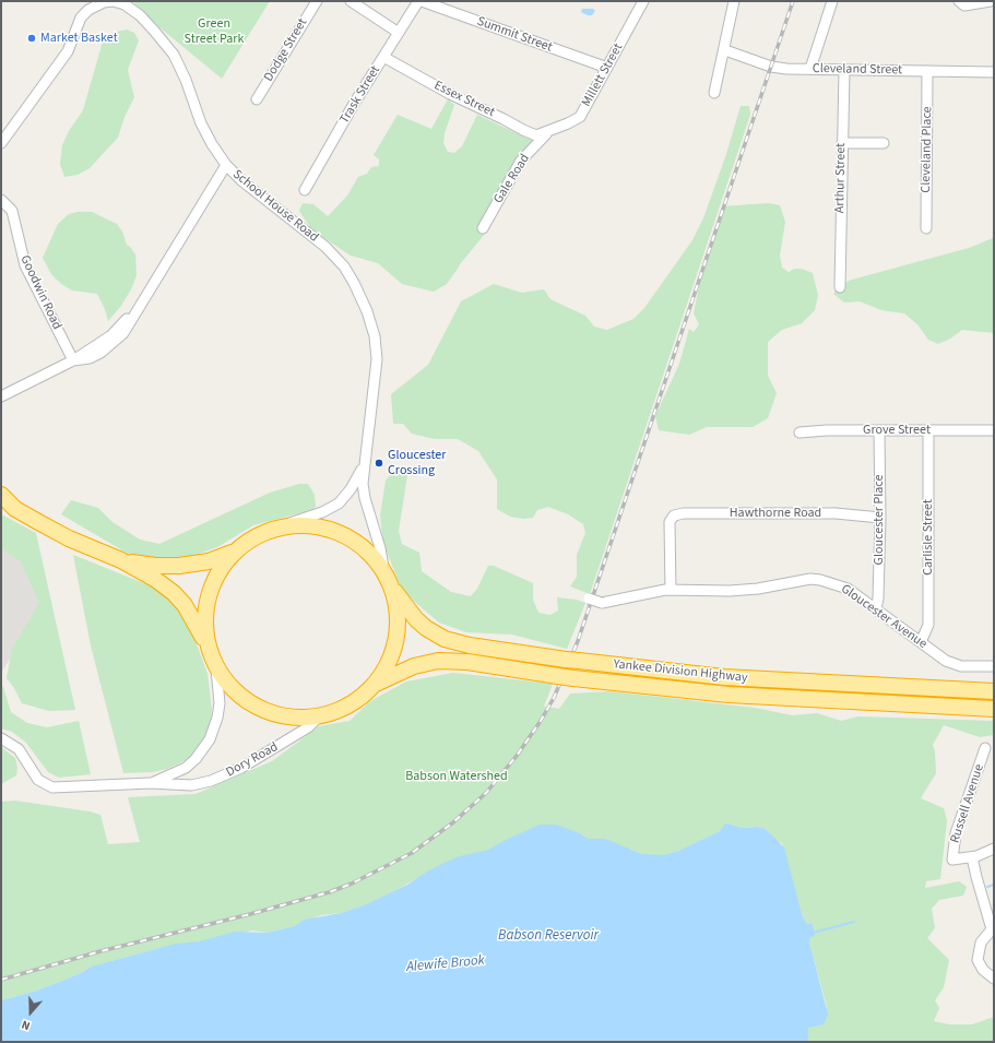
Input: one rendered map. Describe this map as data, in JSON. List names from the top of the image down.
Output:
{
  "streets": {
    "highway": ["Yankee Division Highway"],
    "street": [
      "Summit Street",
      "Dodge Street",
      "Cleveland Street",
      "Millett Street",
      "Trask Street",
      "Essex Street",
      "Cleveland Place",
      "Arthur Street",
      "Gale Road",
      "School House Road",
      "Goodwin Road",
      "Grove Street",
      "Hawthorne Road",
      "Gloucester Place",
      "Carlisle Street",
      "Gloucester Avenue",
      "Dory Road",
      "Russell Avenue"
    ]
  },
  "crossings": [
    ["Summit Street", "Millett Street"],
    ["Summit Street", "Trask Street"],
    ["Cleveland Street", "Cleveland Place"],
    ["Cleveland Street", "Arthur Street"],
    ["Millett Street", "Essex Street"],
    ["Millett Street", "Gale Road"],
    ["Trask Street", "Essex Street"],
    ["Essex Street", "Gale Road"],
    ["School House Road", "Yankee Division Highway"],
    ["Grove Street", "Gloucester Place"],
    ["Grove Street", "Carlisle Street"],
    ["Hawthorne Road", "Gloucester Place"],
    ["Hawthorne Road", "Gloucester Avenue"],
    ["Gloucester Place", "Gloucester Avenue"],
    ["Carlisle Street", "Gloucester Avenue"]
  ],
  "water": ["Babson Reservoir", "Alewife Brook"],
  "parks": ["Green Street Park", "Babson Watershed"],
  "places": ["Market Basket", "Gloucester Crossing"],
  "north": "bottom"
}
